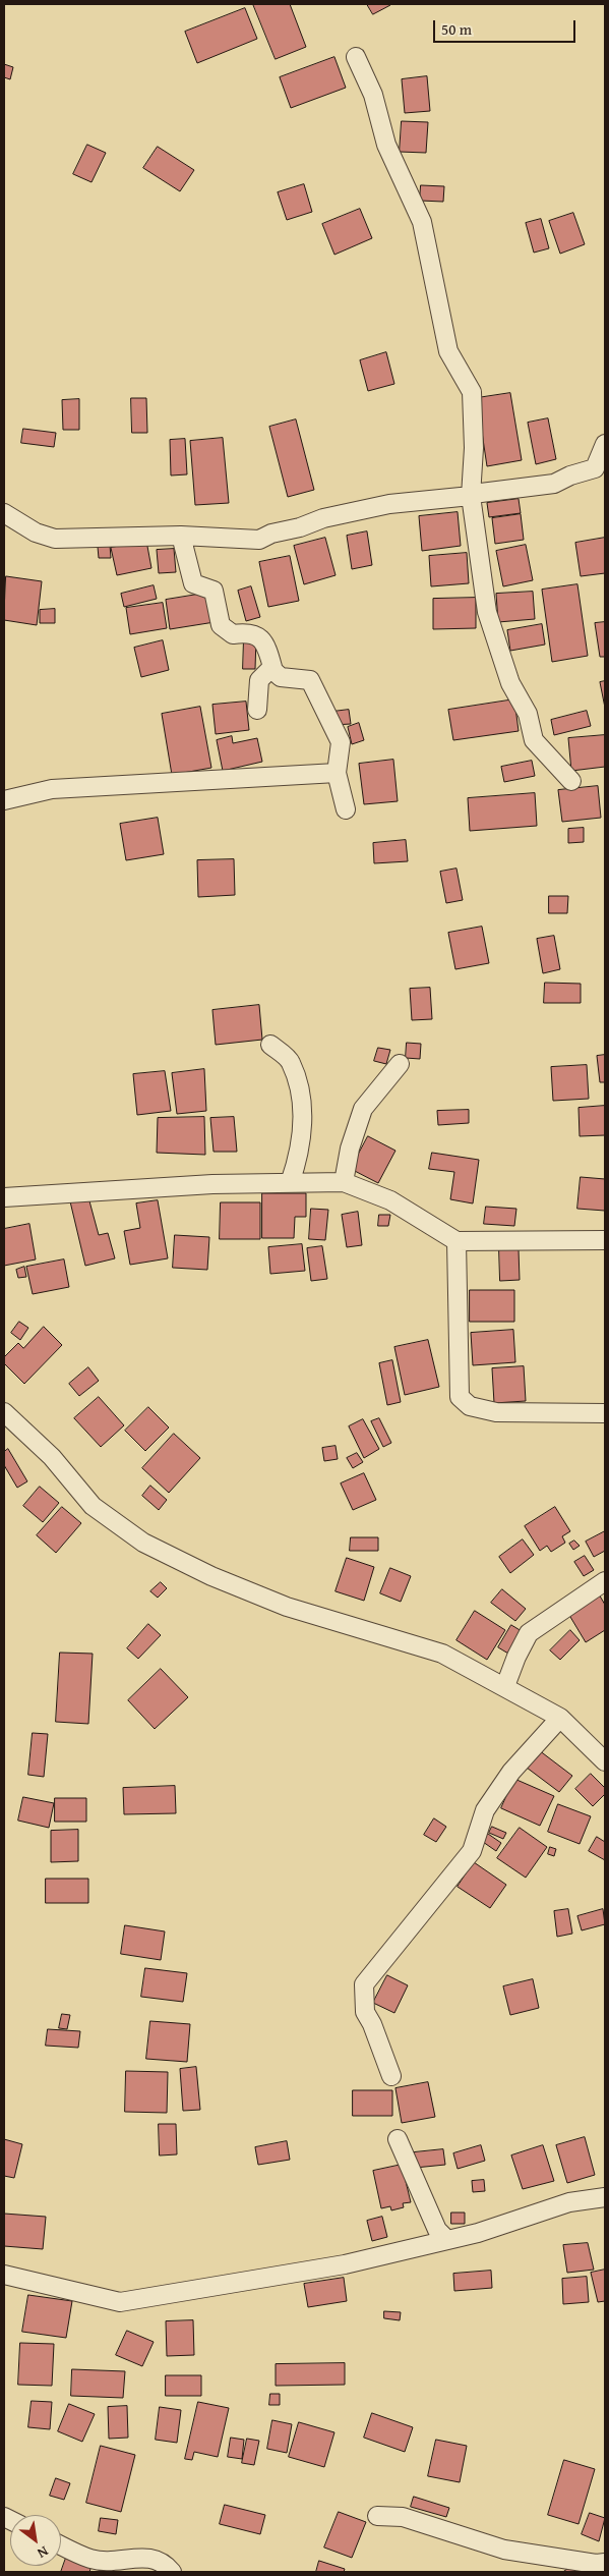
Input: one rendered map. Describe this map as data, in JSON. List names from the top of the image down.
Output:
{
  "scale_bar": "50 m",
  "north": "bottom right"
}
